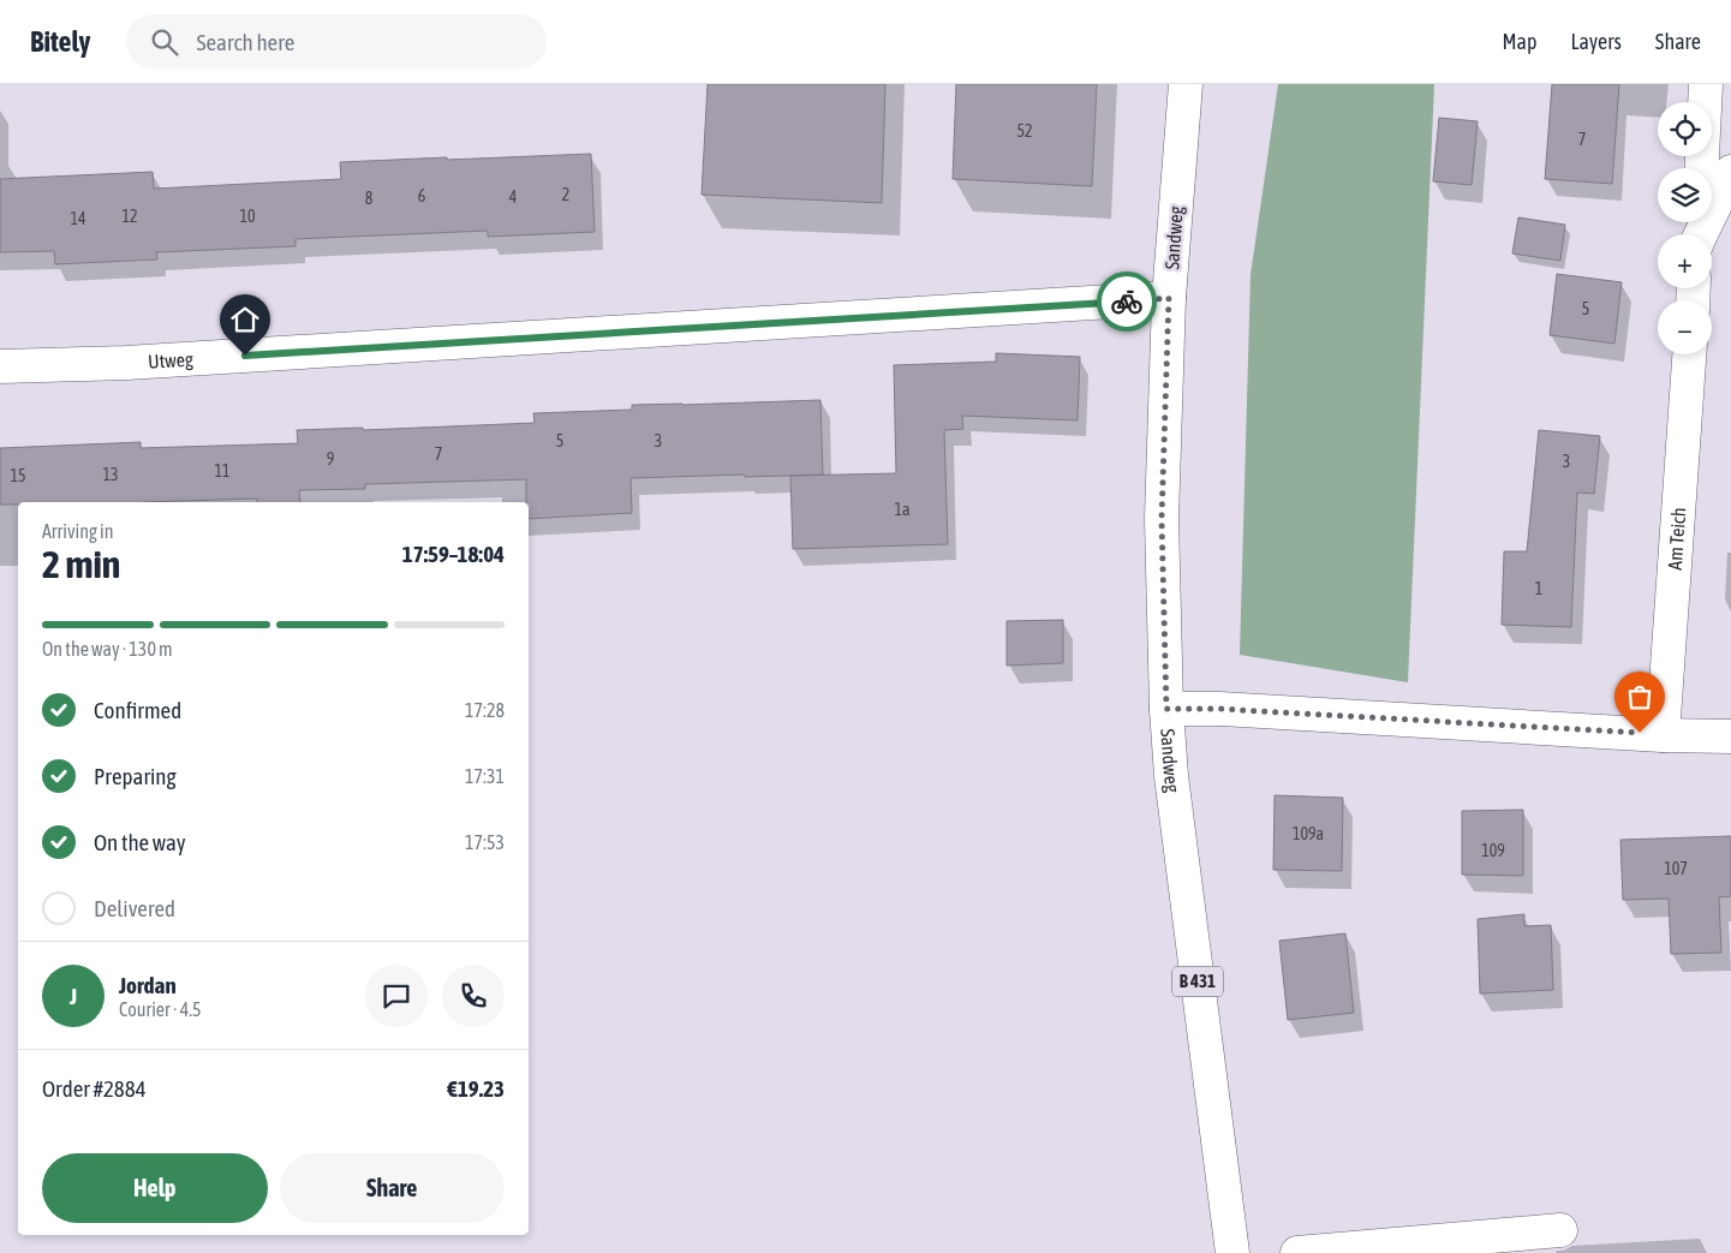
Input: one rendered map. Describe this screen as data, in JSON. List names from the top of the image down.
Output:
{
  "streets": {
    "street": [
      "Sandweg",
      "Utweg",
      "Am Teich",
      "B 431"
    ]
  },
  "crossings": [
    ["Sandweg", "Utweg"]
  ],
  "house_numbers": [
    "52",
    "7",
    "2",
    "6",
    "4",
    "8",
    "12",
    "10",
    "14",
    "5",
    "5",
    "3",
    "7",
    "9",
    "3",
    "11",
    "13",
    "15",
    "1a",
    "1",
    "109a",
    "109",
    "107"
  ],
  "page": {
    "header": "Bitely",
    "search": "Search here",
    "nav": ["Map", "Layers", "Share"],
    "map_buttons": ["+", "−"],
    "heading": ["2 min", "Arriving in", "17:59–18:04"],
    "panel": [
      "Jordan",
      "Courier · 4.5",
      "Order #2884",
      "€19.23"
    ],
    "bar": "On the way · 130 m",
    "list": [
      ["Confirmed", "17:28"],
      ["Preparing", "17:31"],
      ["On the way", "17:53"],
      "Delivered"
    ],
    "round": "J",
    "buttons": ["Help", "Share"]
  }
}
